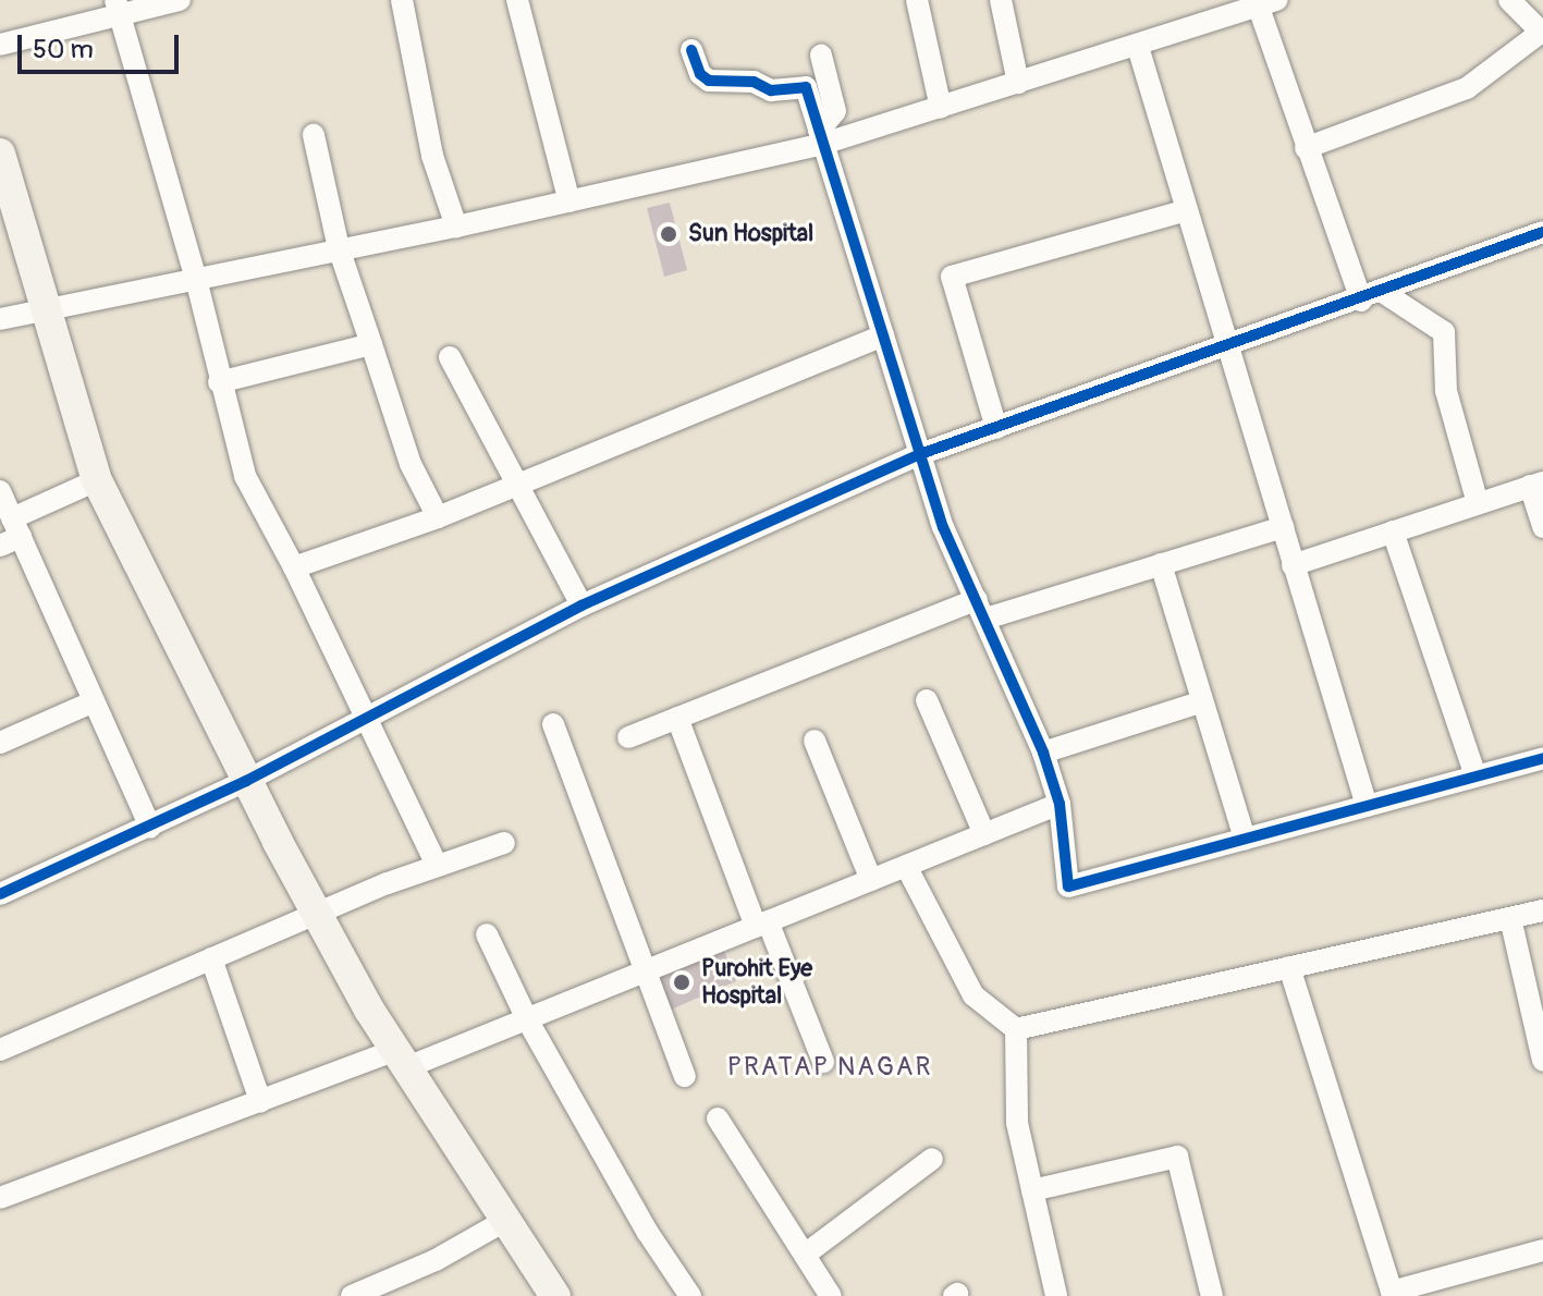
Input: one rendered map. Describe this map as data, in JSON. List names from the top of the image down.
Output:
{
  "districts": ["PRATAP NAGAR"],
  "places": ["Sun Hospital", "Purohit Eye Hospital"],
  "scale_bar": "50 m"
}
